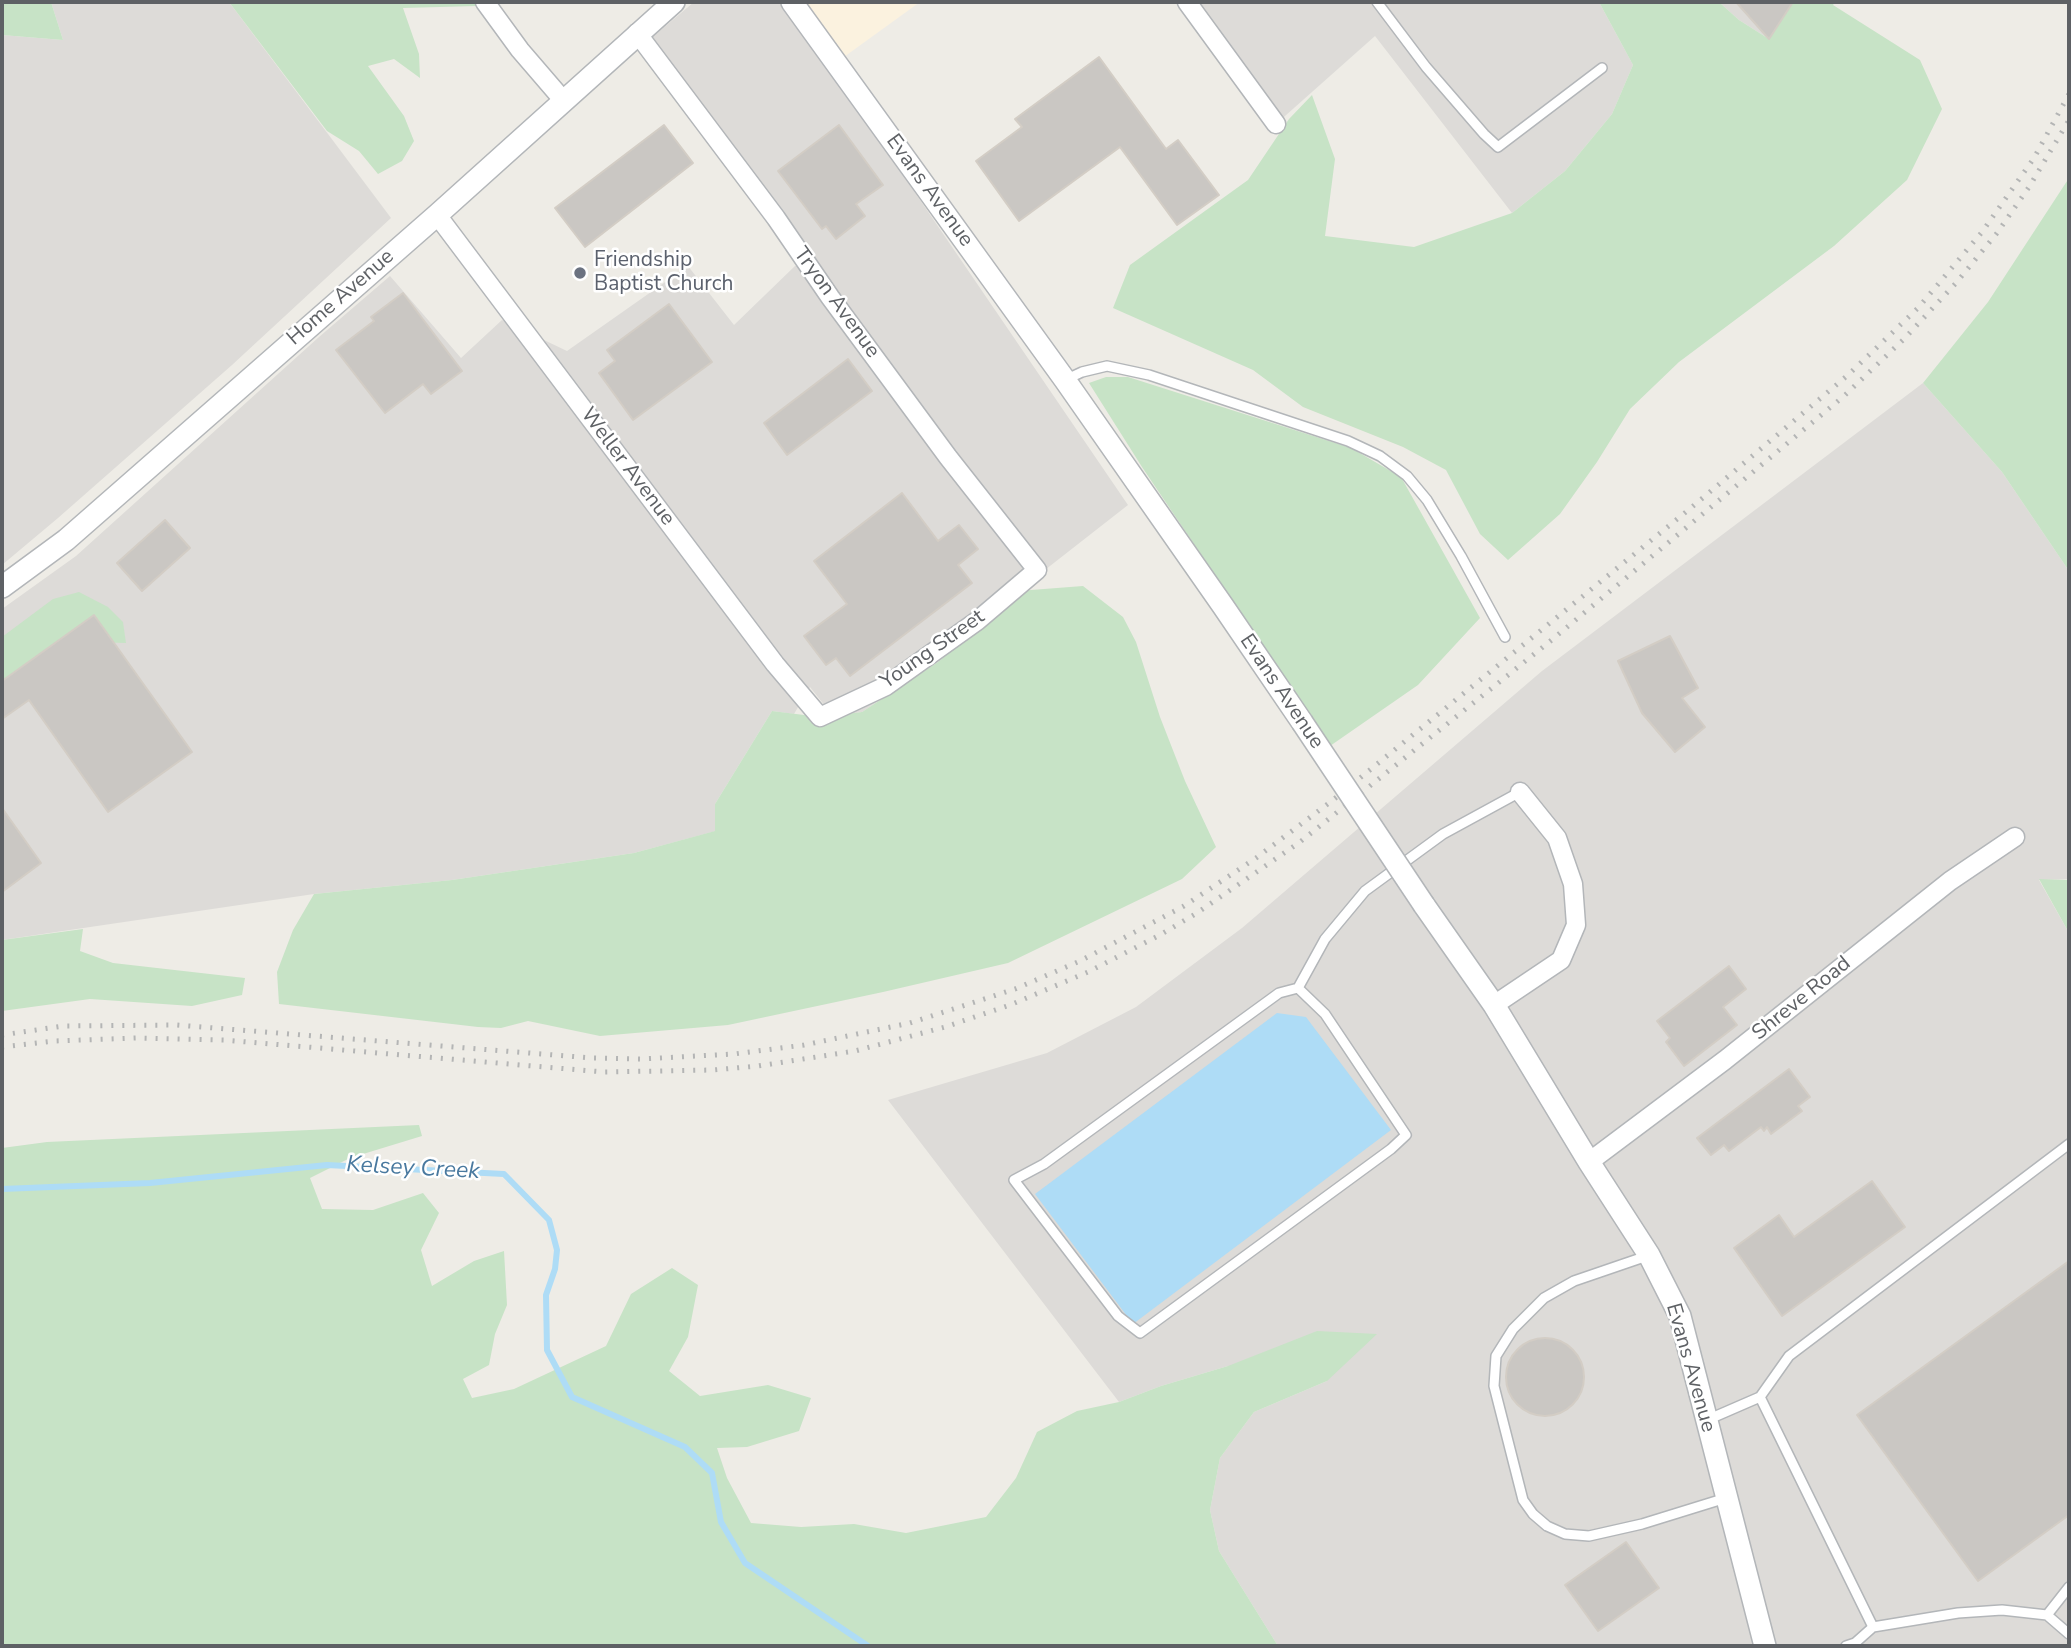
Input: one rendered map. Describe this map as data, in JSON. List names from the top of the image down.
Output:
{
  "streets": {
    "street": [
      "Evans Avenue",
      "Home Avenue",
      "Tryon Avenue",
      "Weller Avenue",
      "Young Street",
      "Shreve Road"
    ]
  },
  "crossings": [
    ["Evans Avenue", "Shreve Road"],
    ["Home Avenue", "Tryon Avenue"],
    ["Home Avenue", "Weller Avenue"],
    ["Tryon Avenue", "Young Street"],
    ["Weller Avenue", "Young Street"]
  ],
  "water": ["Kelsey Creek"],
  "places": ["Friendship Baptist Church"]
}
